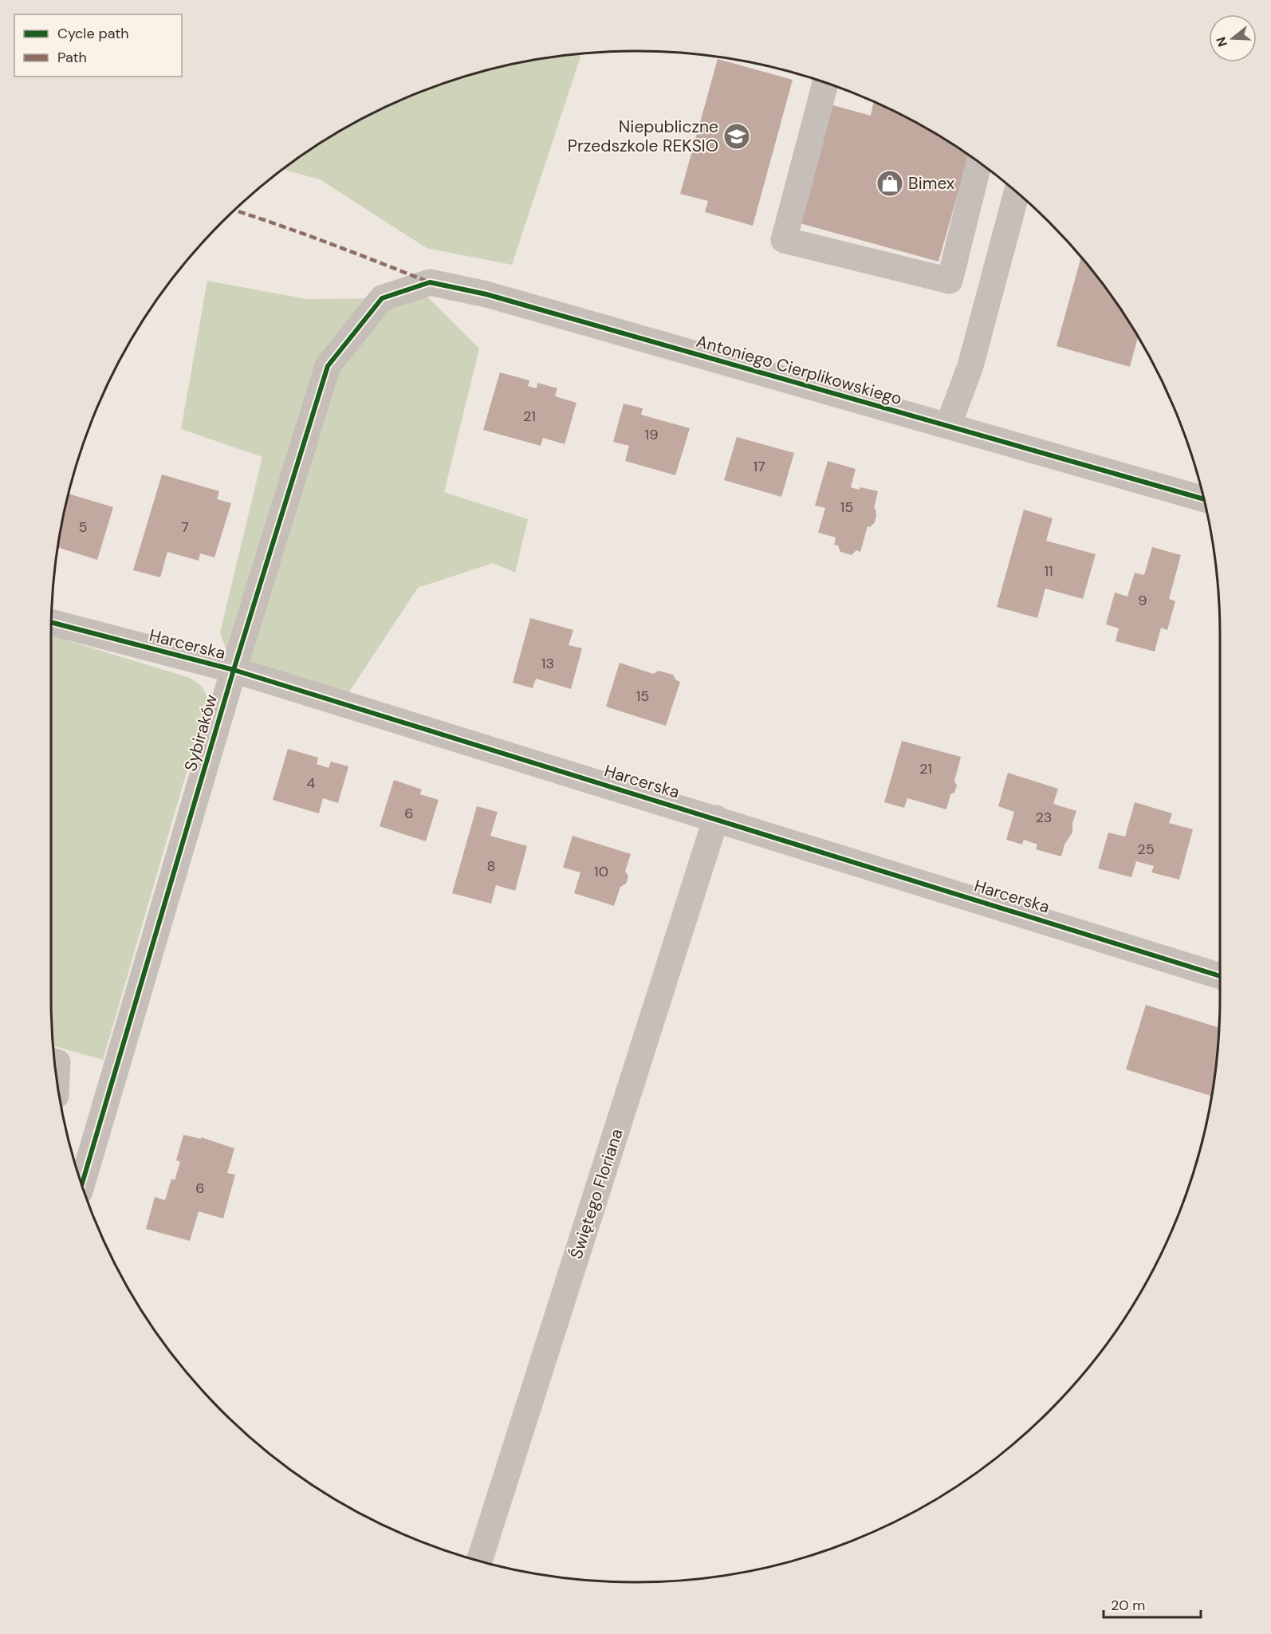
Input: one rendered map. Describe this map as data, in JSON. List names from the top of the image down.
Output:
{
  "streets": {
    "street": [
      "Antoniego Cierplikowskiego",
      "Harcerska",
      "Sybiraków",
      "Świętego Floriana"
    ]
  },
  "crossings": [
    ["Antoniego Cierplikowskiego", "Sybiraków"],
    ["Harcerska", "Sybiraków"],
    ["Harcerska", "Świętego Floriana"]
  ],
  "places": {
    "school or university": ["Niepubliczne Przedszkole REKSIO"],
    "shop": ["Bimex"]
  },
  "house_numbers": [
    "21",
    "19",
    "17",
    "15",
    "5",
    "7",
    "11",
    "9",
    "13",
    "15",
    "21",
    "4",
    "6",
    "23",
    "25",
    "8",
    "10",
    "6"
  ],
  "legend": ["Cycle path", "Path"],
  "scale_bar": "20 m",
  "north": "left"
}
